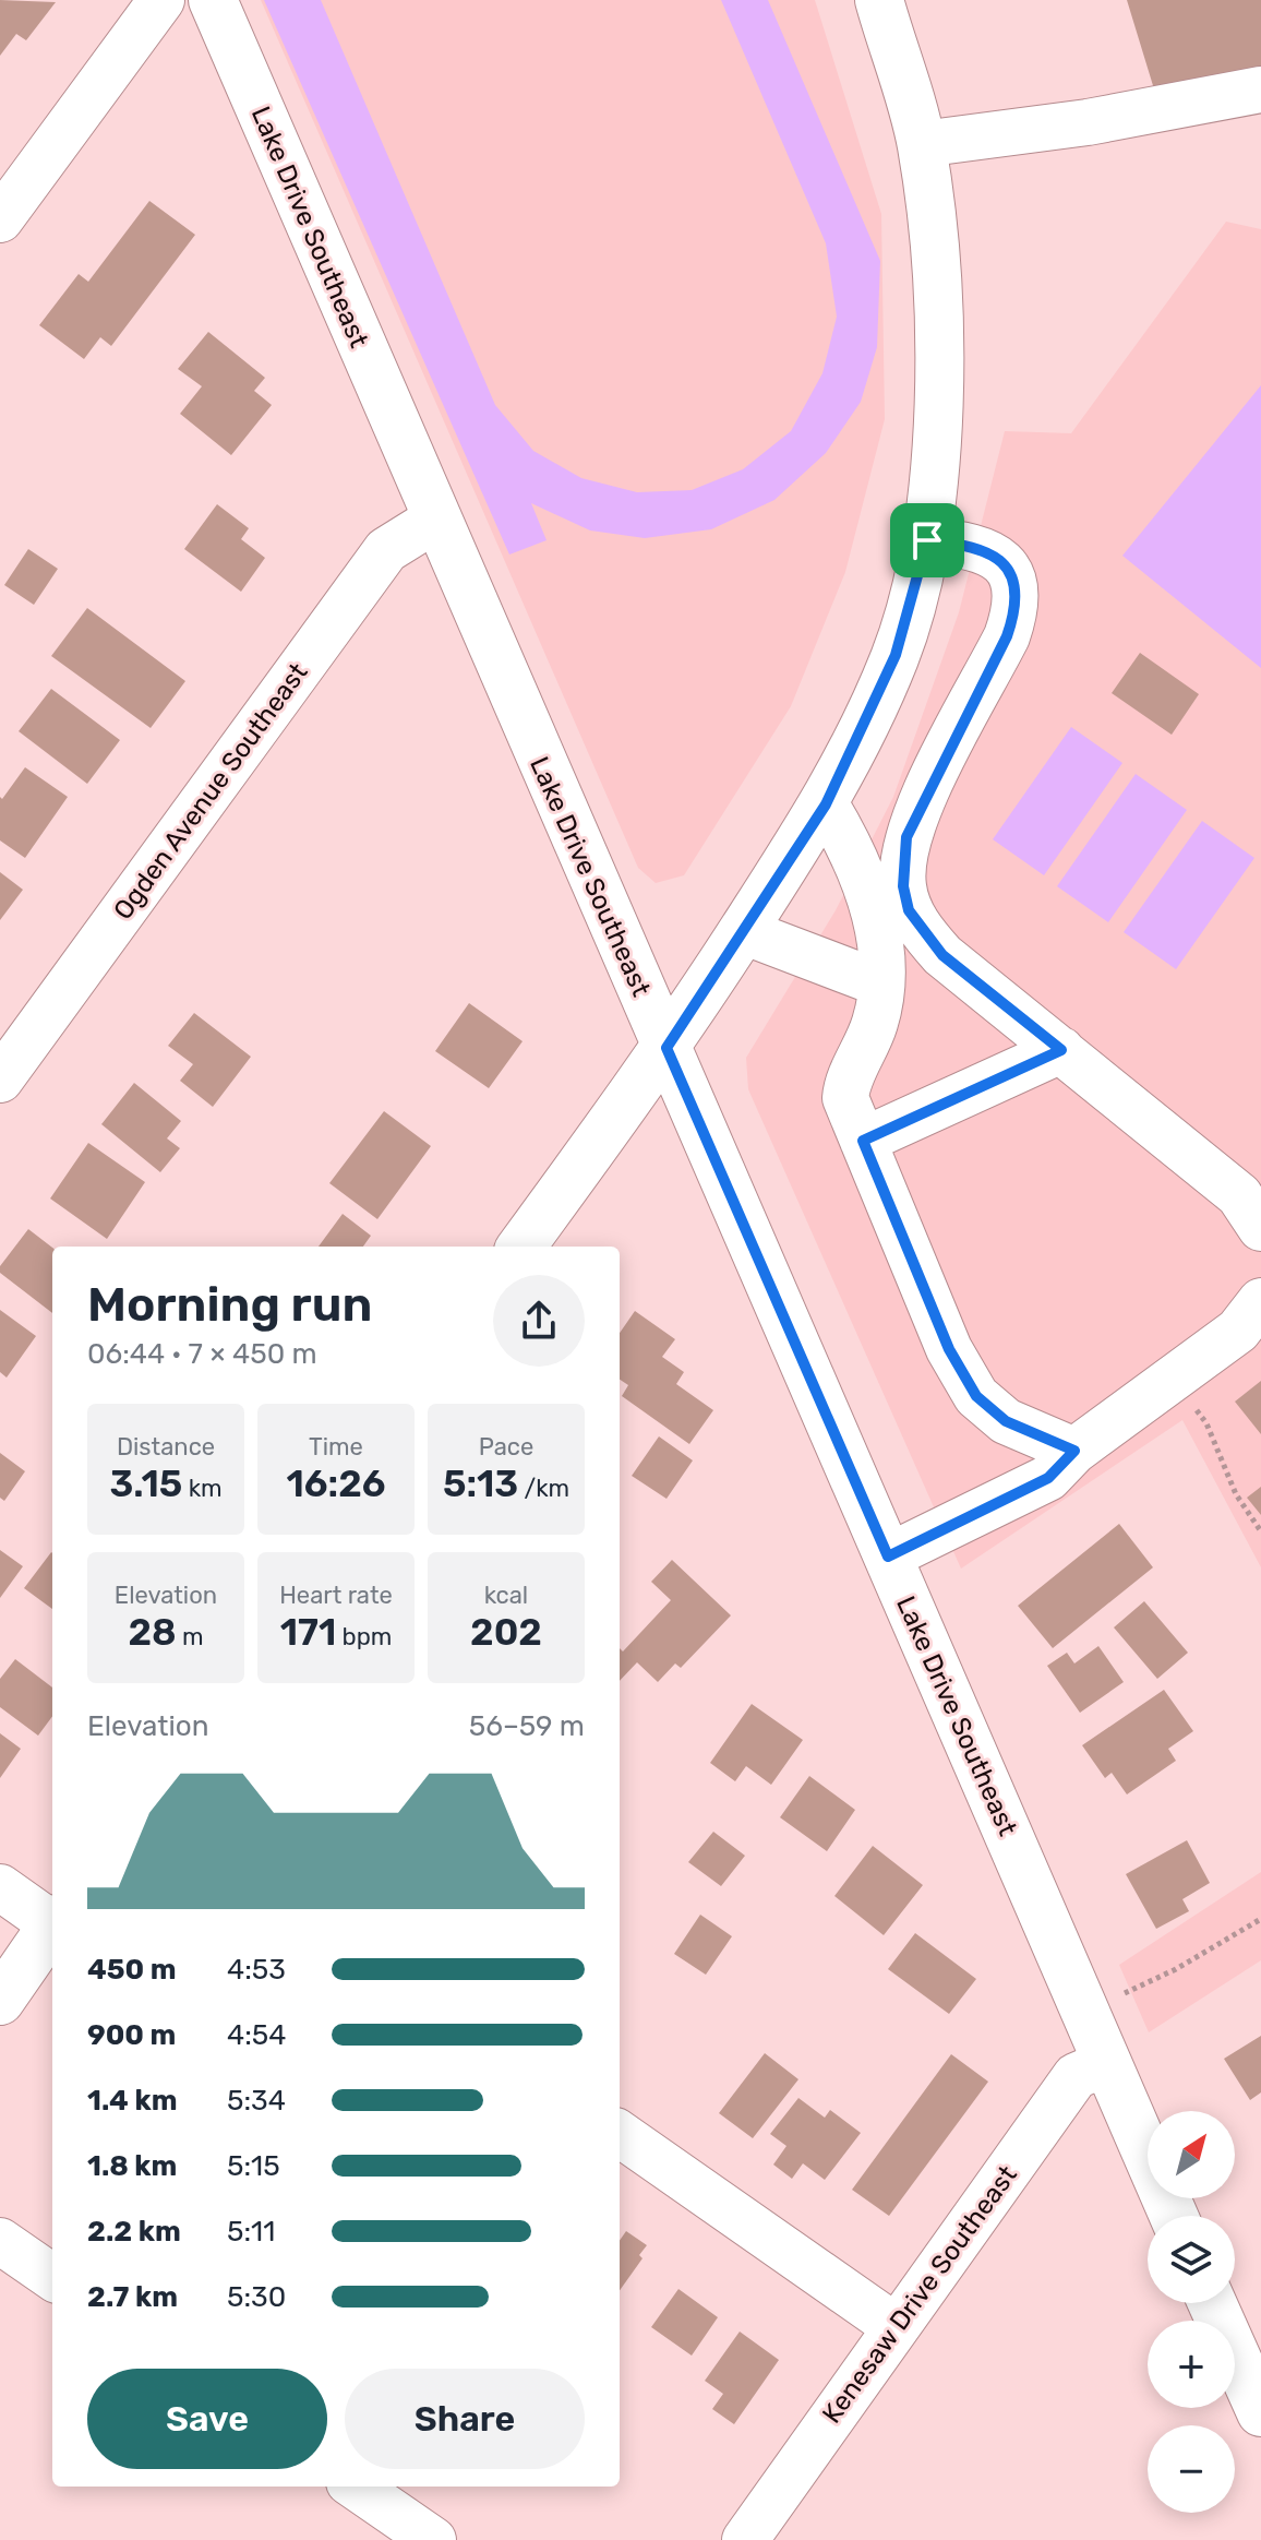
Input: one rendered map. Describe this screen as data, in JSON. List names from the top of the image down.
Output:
{
  "streets": {
    "main road": ["Lake Drive Southeast"],
    "street": ["Ogden Avenue Southeast", "Kenesaw Drive Southeast"]
  },
  "crossings": [
    ["Lake Drive Southeast", "Ogden Avenue Southeast"],
    ["Lake Drive Southeast", "Kenesaw Drive Southeast"]
  ],
  "north": "top right",
  "page": {
    "heading": ["Morning run", "06:44 · 7 × 450 m"],
    "stats": [
      ["Distance", "3.15 km"],
      ["Time", "16:26"],
      ["Pace", "5:13 /km"],
      ["Elevation", "28 m"],
      ["Heart rate", "171 bpm"],
      ["kcal", "202"]
    ],
    "chart": ["Elevation", "56–59 m"],
    "list": [
      {
        "name": "450 m",
        "note": "4:53"
      },
      {
        "name": "900 m",
        "note": "4:54"
      },
      {
        "name": "1.4 km",
        "note": "5:34"
      },
      {
        "name": "1.8 km",
        "note": "5:15"
      },
      {
        "name": "2.2 km",
        "note": "5:11"
      },
      {
        "name": "2.7 km",
        "note": "5:30"
      }
    ],
    "map_buttons": ["+", "−"],
    "buttons": ["Save", "Share"]
  }
}
